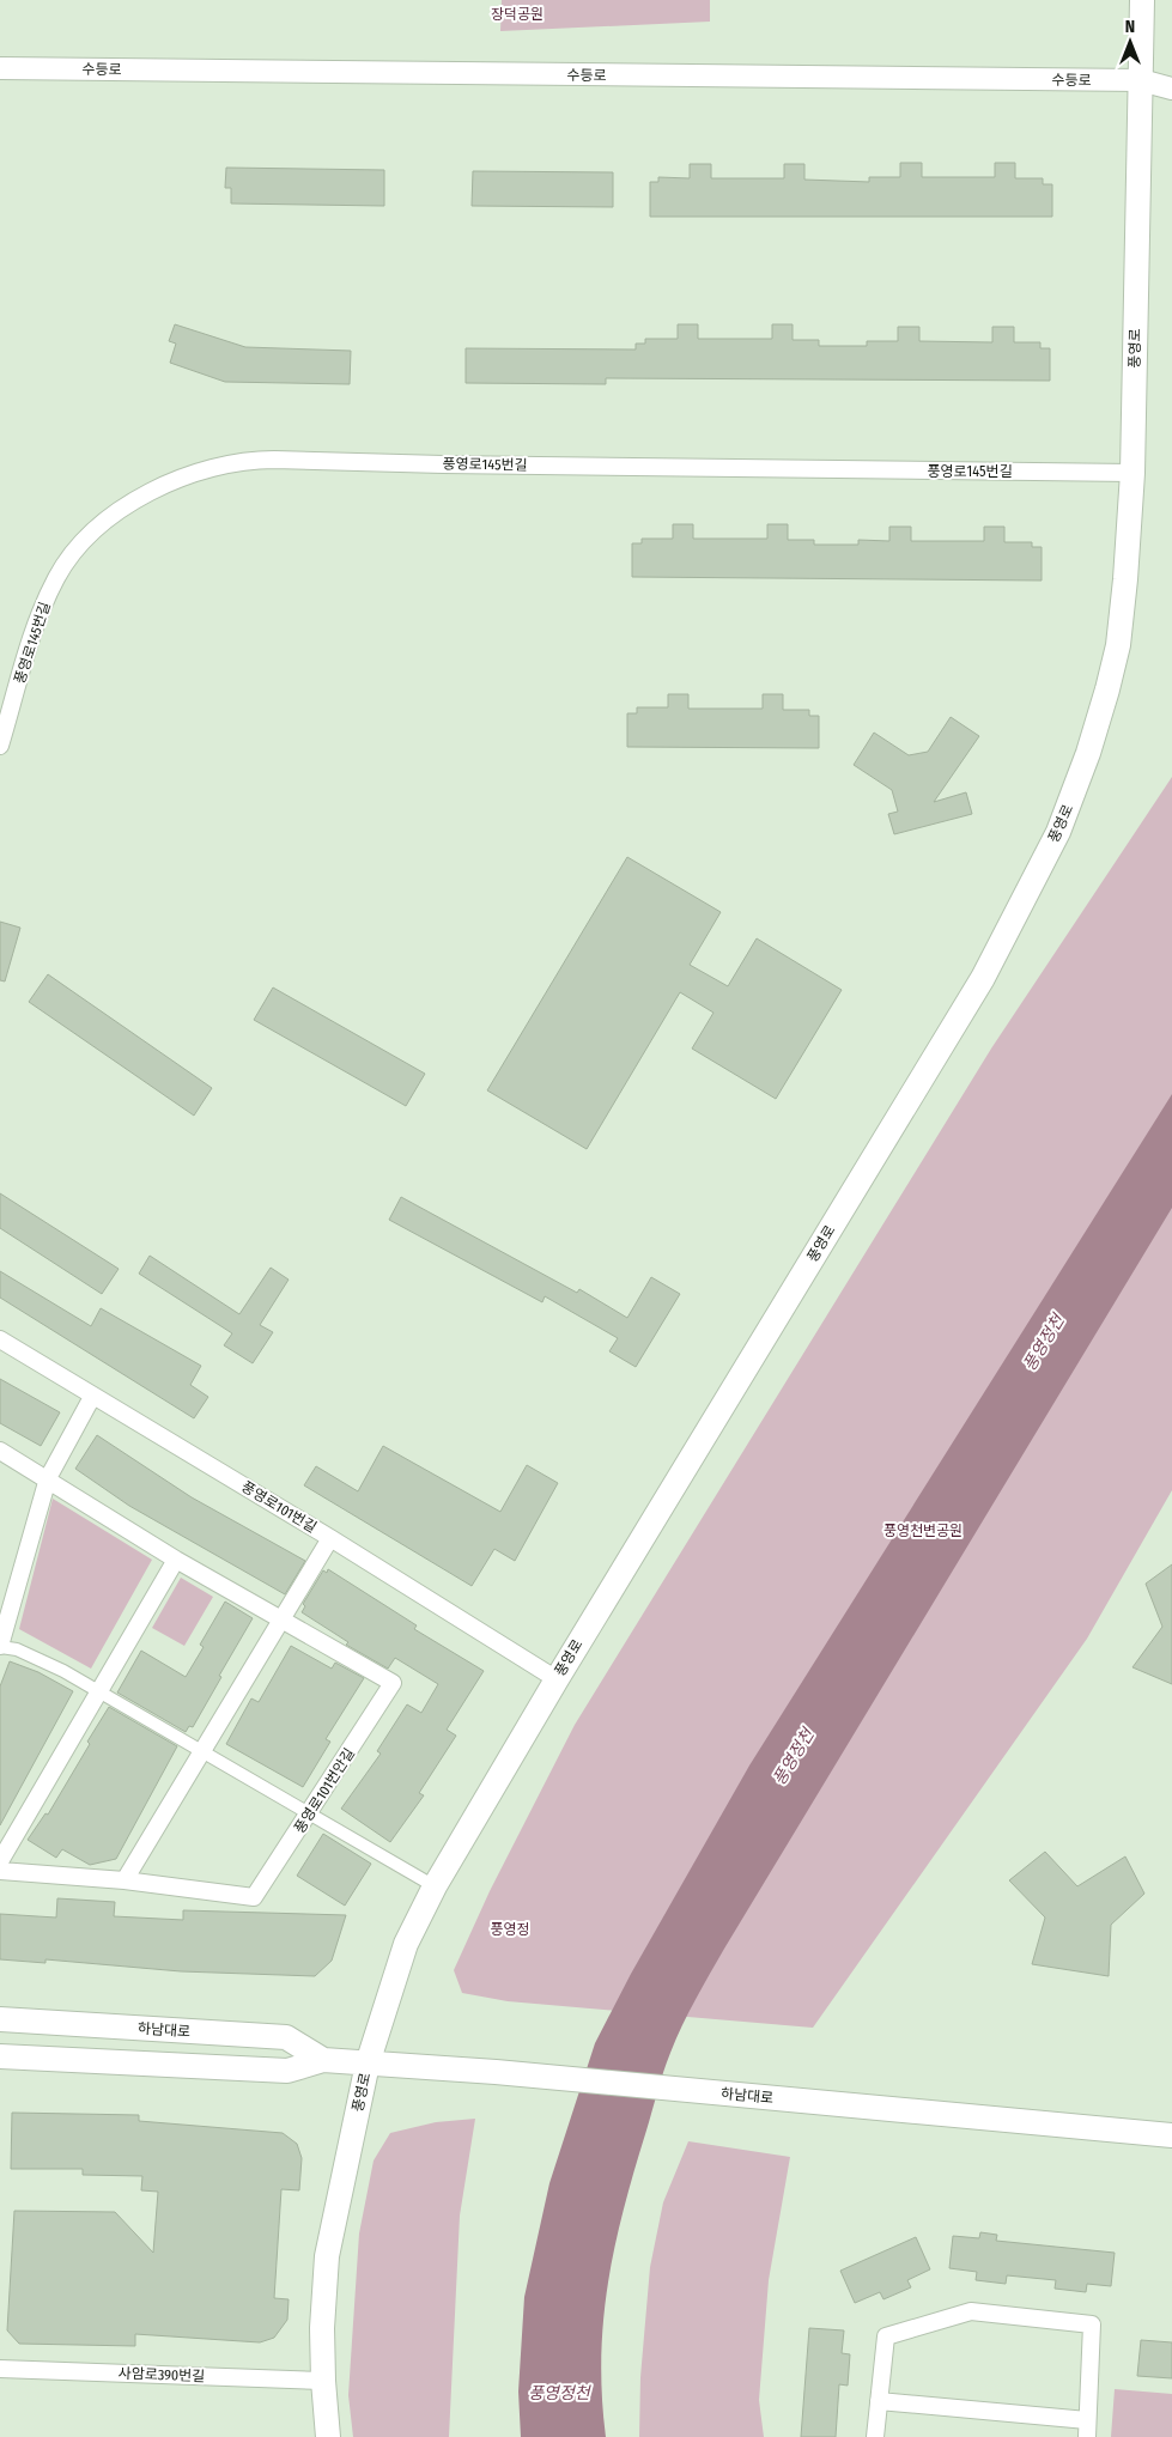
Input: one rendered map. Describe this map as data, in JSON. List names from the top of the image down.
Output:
{
  "streets": {
    "main road": ["풍영로", "하남대로"],
    "street": [
      "수등로",
      "풍영로145번길",
      "풍영로101번길",
      "풍영로101번안길",
      "사암로390번길"
    ]
  },
  "crossings": [
    ["수등로", "풍영로"],
    ["풍영로", "풍영로145번길"],
    ["풍영로", "풍영로101번길"],
    ["풍영로", "하남대로"],
    ["풍영로", "사암로390번길"]
  ],
  "water": ["풍영정천"],
  "parks": ["장덕공원", "풍영천변공원", "풍영정"],
  "north": "top"
}
